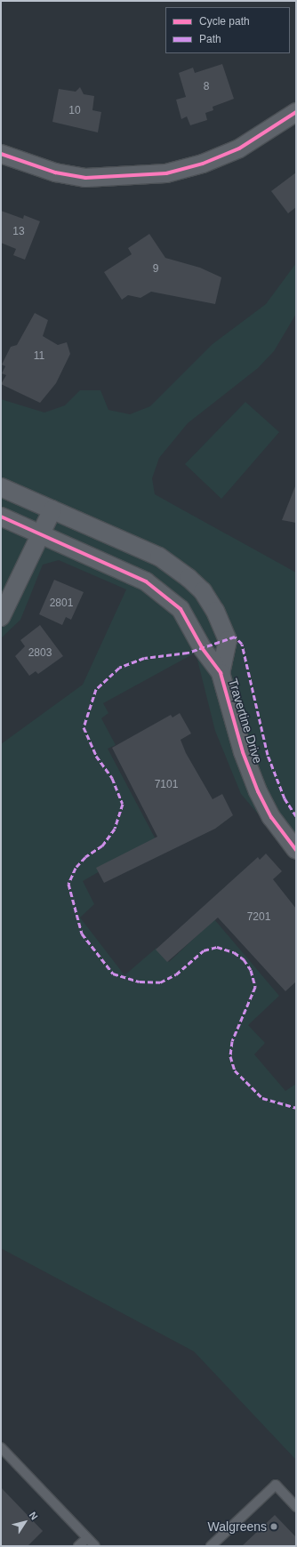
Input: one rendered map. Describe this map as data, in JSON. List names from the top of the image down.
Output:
{
  "streets": {
    "street": ["Travertine Drive"]
  },
  "places": ["Walgreens"],
  "house_numbers": [
    "8",
    "10",
    "13",
    "9",
    "11",
    "2801",
    "2803",
    "7101",
    "7201"
  ],
  "legend": ["Cycle path", "Path"],
  "north": "top right"
}
